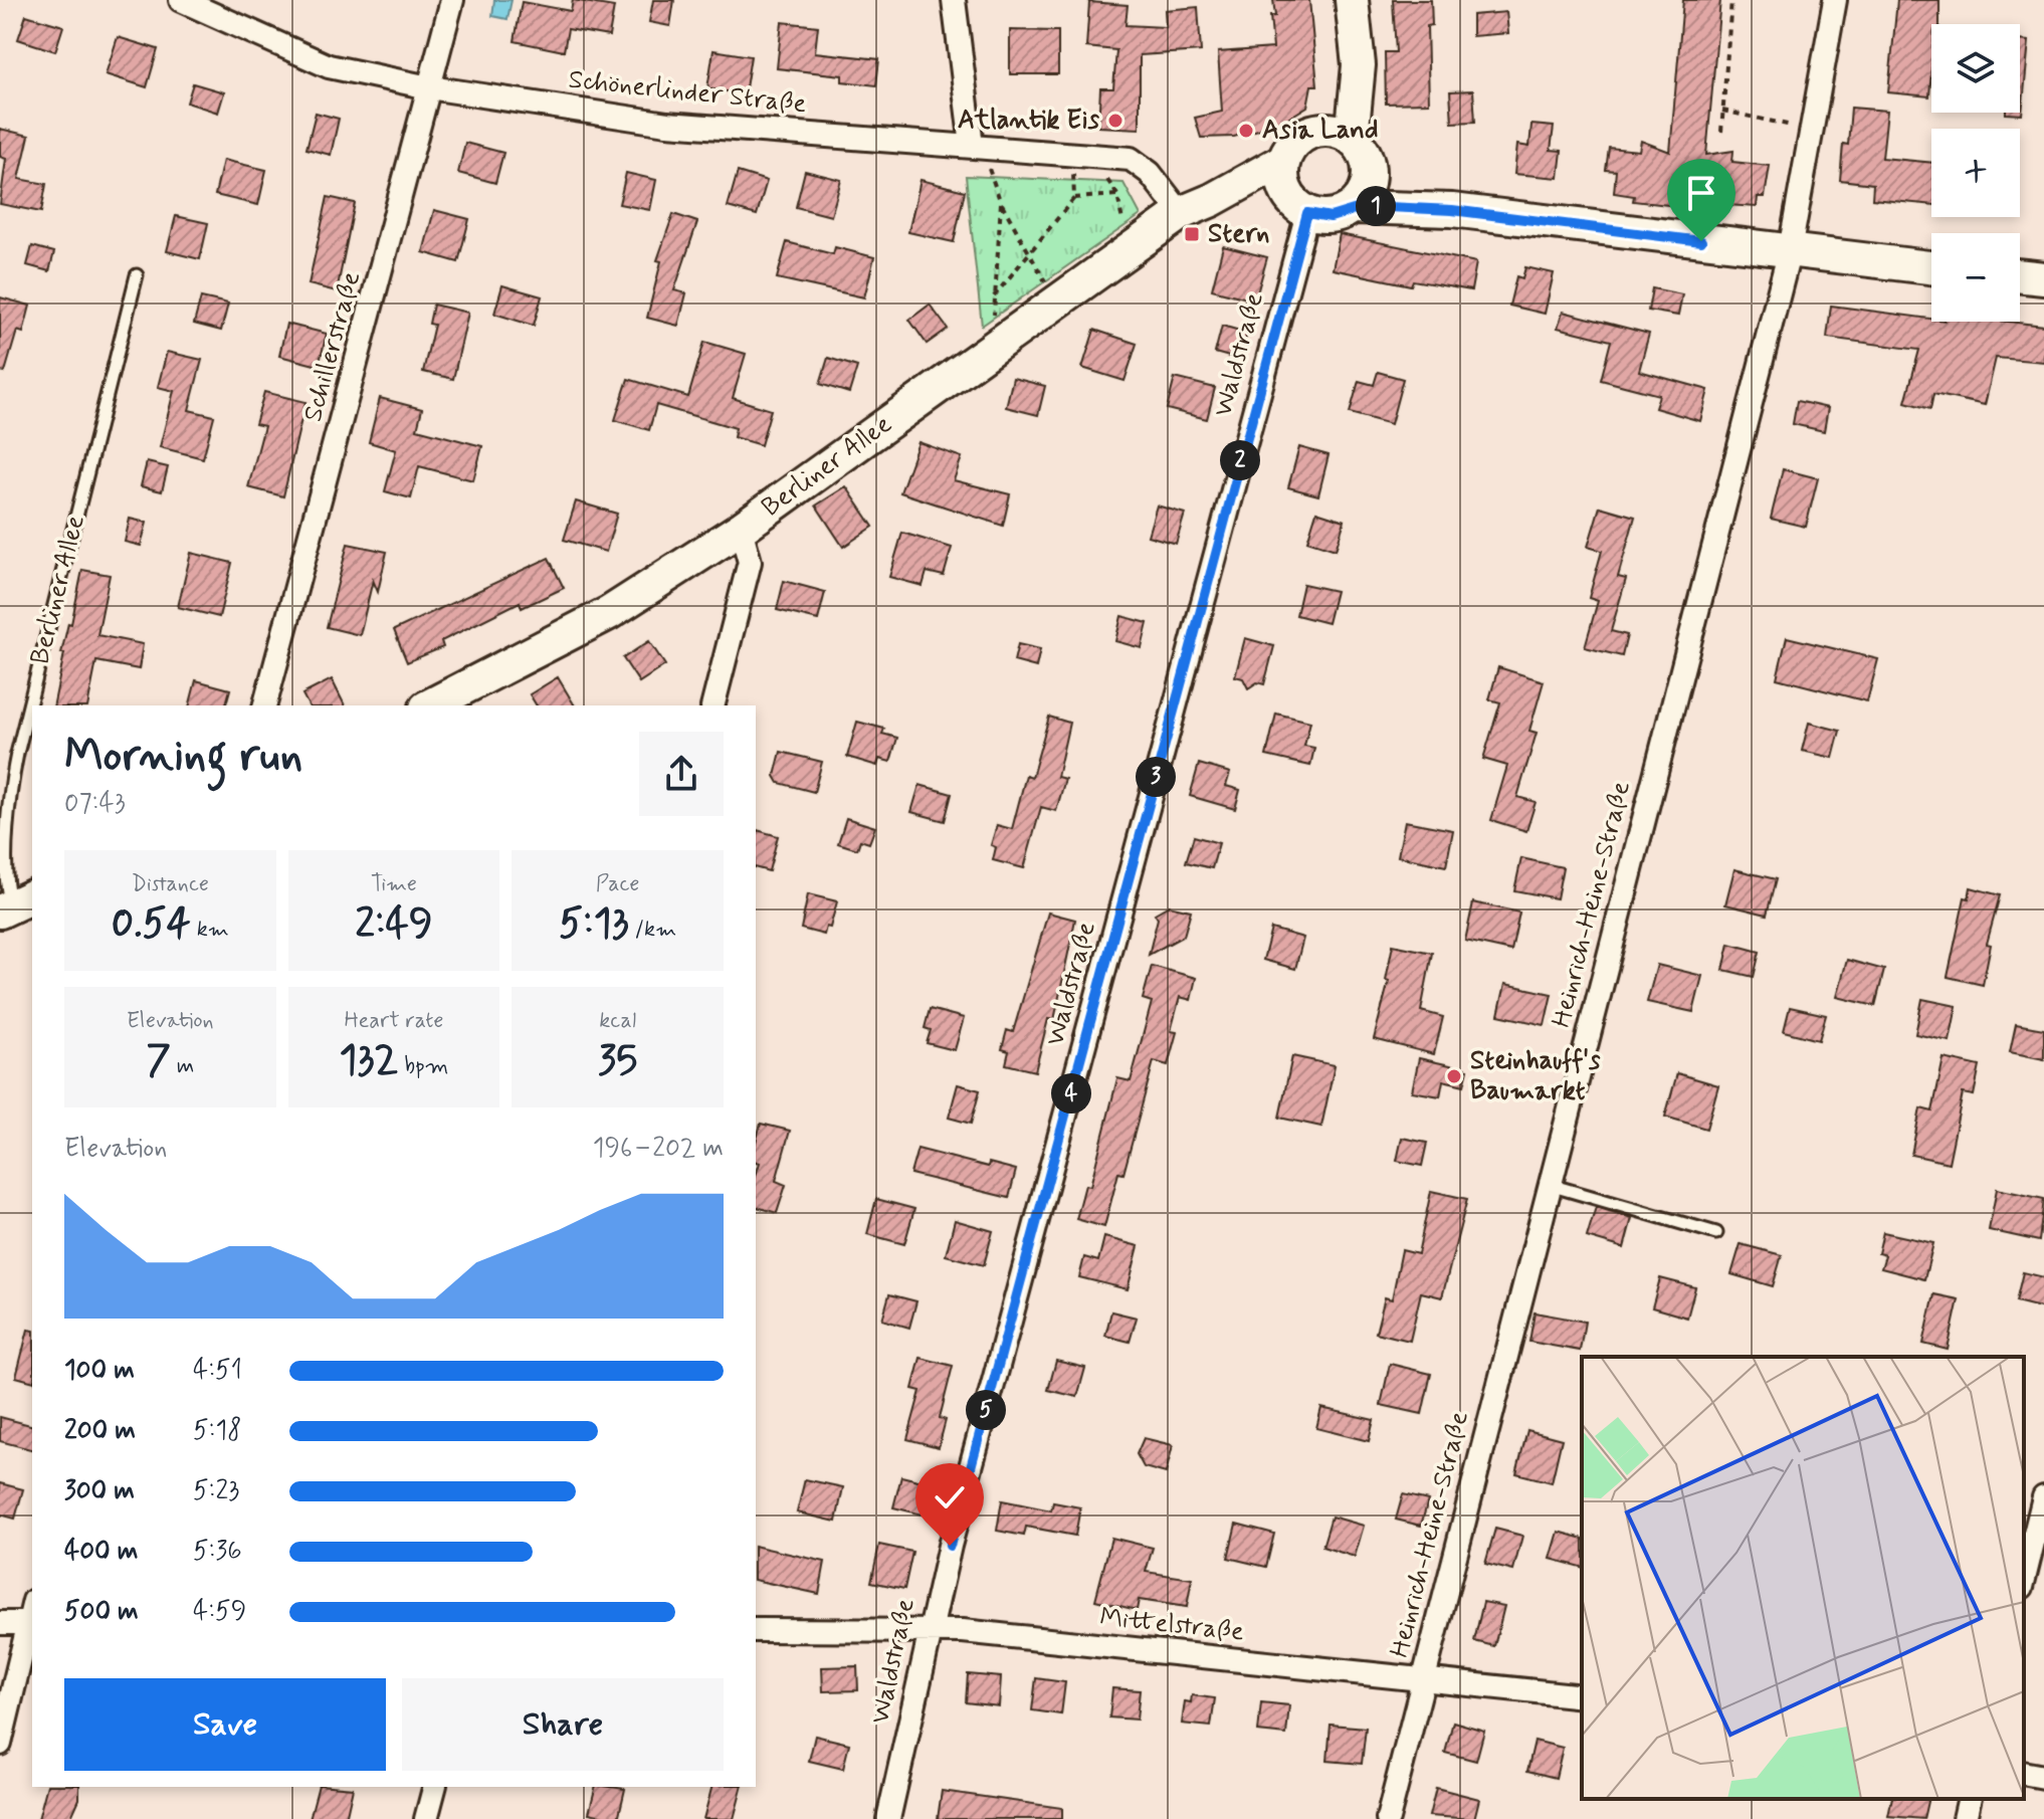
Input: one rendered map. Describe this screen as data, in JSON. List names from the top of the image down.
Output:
{
  "streets": {
    "main road": ["Berliner Allee"],
    "street": [
      "Schönerlinder Straße",
      "Schillerstraße",
      "Waldstraße",
      "Heinrich-Heine-Straße",
      "Mittelstraße"
    ]
  },
  "crossings": [
    ["Schönerlinder Straße", "Schillerstraße"],
    ["Schönerlinder Straße", "Berliner Allee"],
    ["Waldstraße", "Berliner Allee"],
    ["Waldstraße", "Mittelstraße"],
    ["Heinrich-Heine-Straße", "Mittelstraße"]
  ],
  "places": {
    "other": ["Atlantik Eis", "Asia Land", "Steinhauff's Baumarkt"],
    "transit": ["Stern"]
  },
  "page": {
    "map_buttons": ["+", "−"],
    "pins": [
      "1",
      "2",
      "3",
      "4",
      "5"
    ],
    "heading": ["Morning run", "07:43"],
    "stats": [
      ["Distance", "0.54 km"],
      ["Time", "2:49"],
      ["Pace", "5:13 /km"],
      ["Elevation", "7 m"],
      ["Heart rate", "132 bpm"],
      ["kcal", "35"]
    ],
    "chart": ["Elevation", "196–202 m"],
    "list": [
      {
        "name": "100 m",
        "note": "4:51"
      },
      {
        "name": "200 m",
        "note": "5:18"
      },
      {
        "name": "300 m",
        "note": "5:23"
      },
      {
        "name": "400 m",
        "note": "5:36"
      },
      {
        "name": "500 m",
        "note": "4:59"
      }
    ],
    "buttons": ["Save", "Share"]
  }
}
